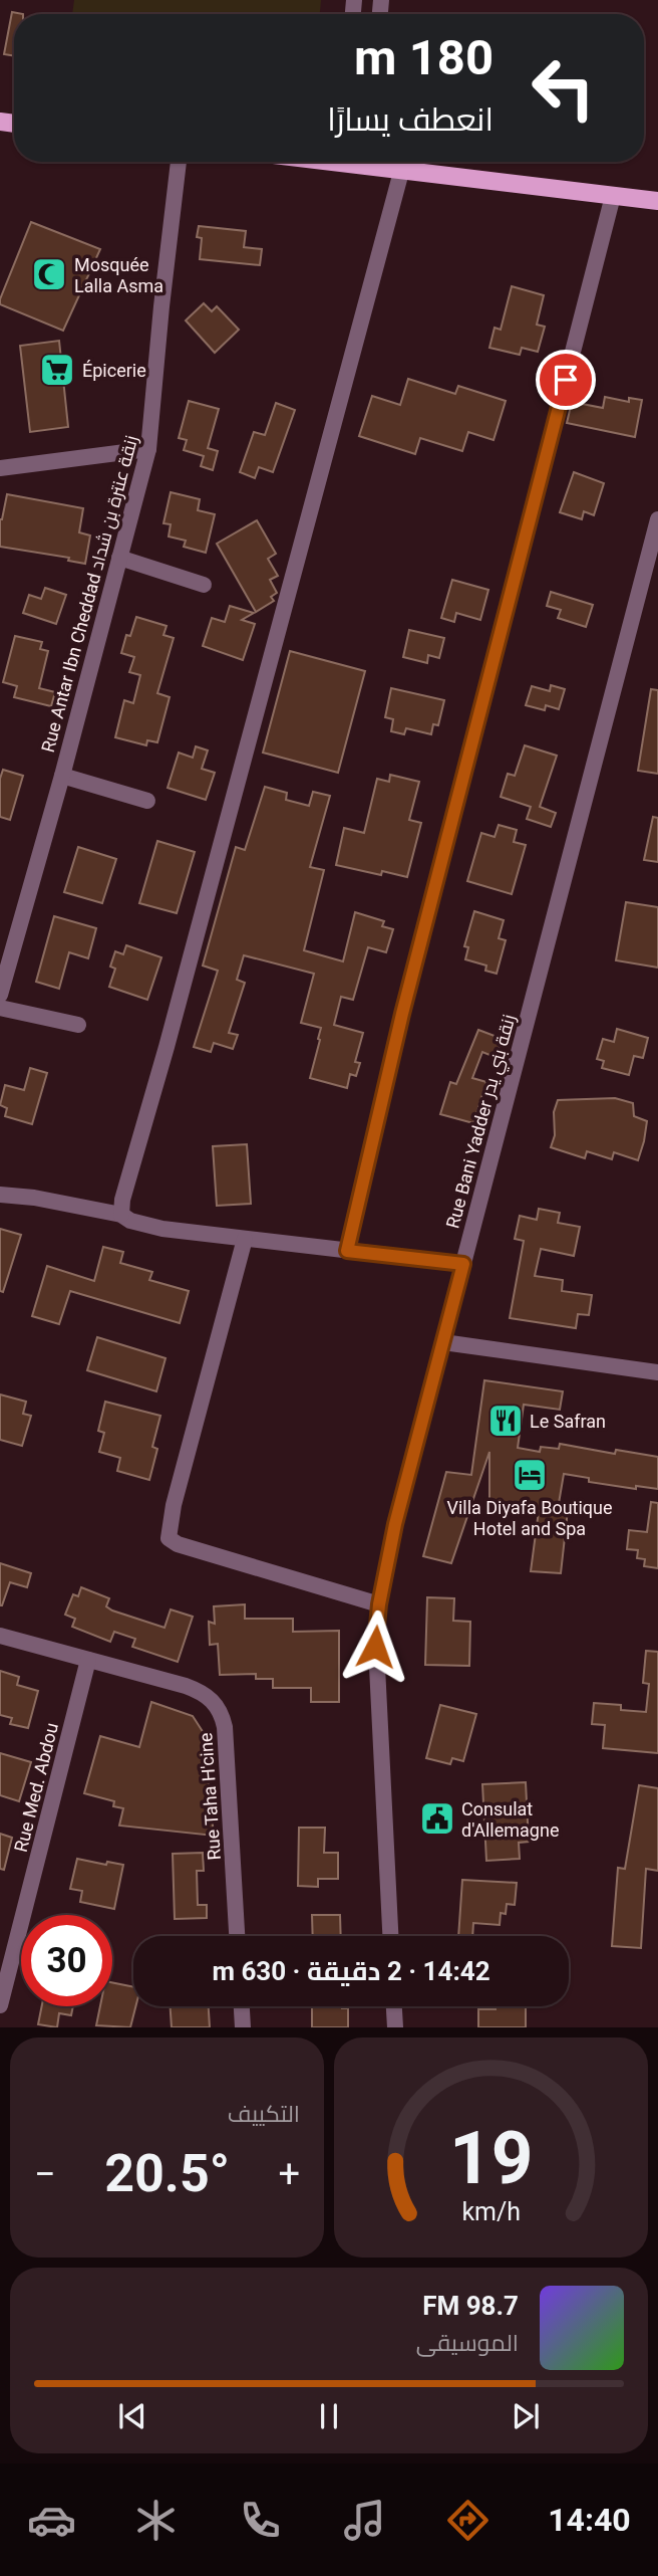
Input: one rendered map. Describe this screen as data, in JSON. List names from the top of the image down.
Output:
{
  "streets": {
    "street": [
      "Rue Antar Ibn Cheddad زنقة عنترة بن شداد",
      "Rue Bani Yadder زنقة بني يدر",
      "Rue Med. Abdou",
      "Rue Taha H'cine"
    ]
  },
  "crossings": [
    ["Rue Med. Abdou", "Rue Taha H'cine"]
  ],
  "places": {
    "mosque": ["Mosquée Lalla Asma"],
    "supermarket": ["Épicerie"],
    "restaurant": ["Le Safran"],
    "hotel": ["Villa Diyafa Boutique Hotel and Spa"],
    "public building": ["Consulat d'Allemagne"]
  },
  "page": {
    "turn": ["180 m", "انعطف يسارًا"],
    "limit": "30",
    "trip": "14:42 · 2 دقيقة · 630 m",
    "tile": "التكييف",
    "heat": ["−", "20.5°", "+"],
    "song": ["98.7 FM", "الموسيقى"],
    "tabs": "14:40",
    "gauge": ["19", "km/h"]
  }
}
